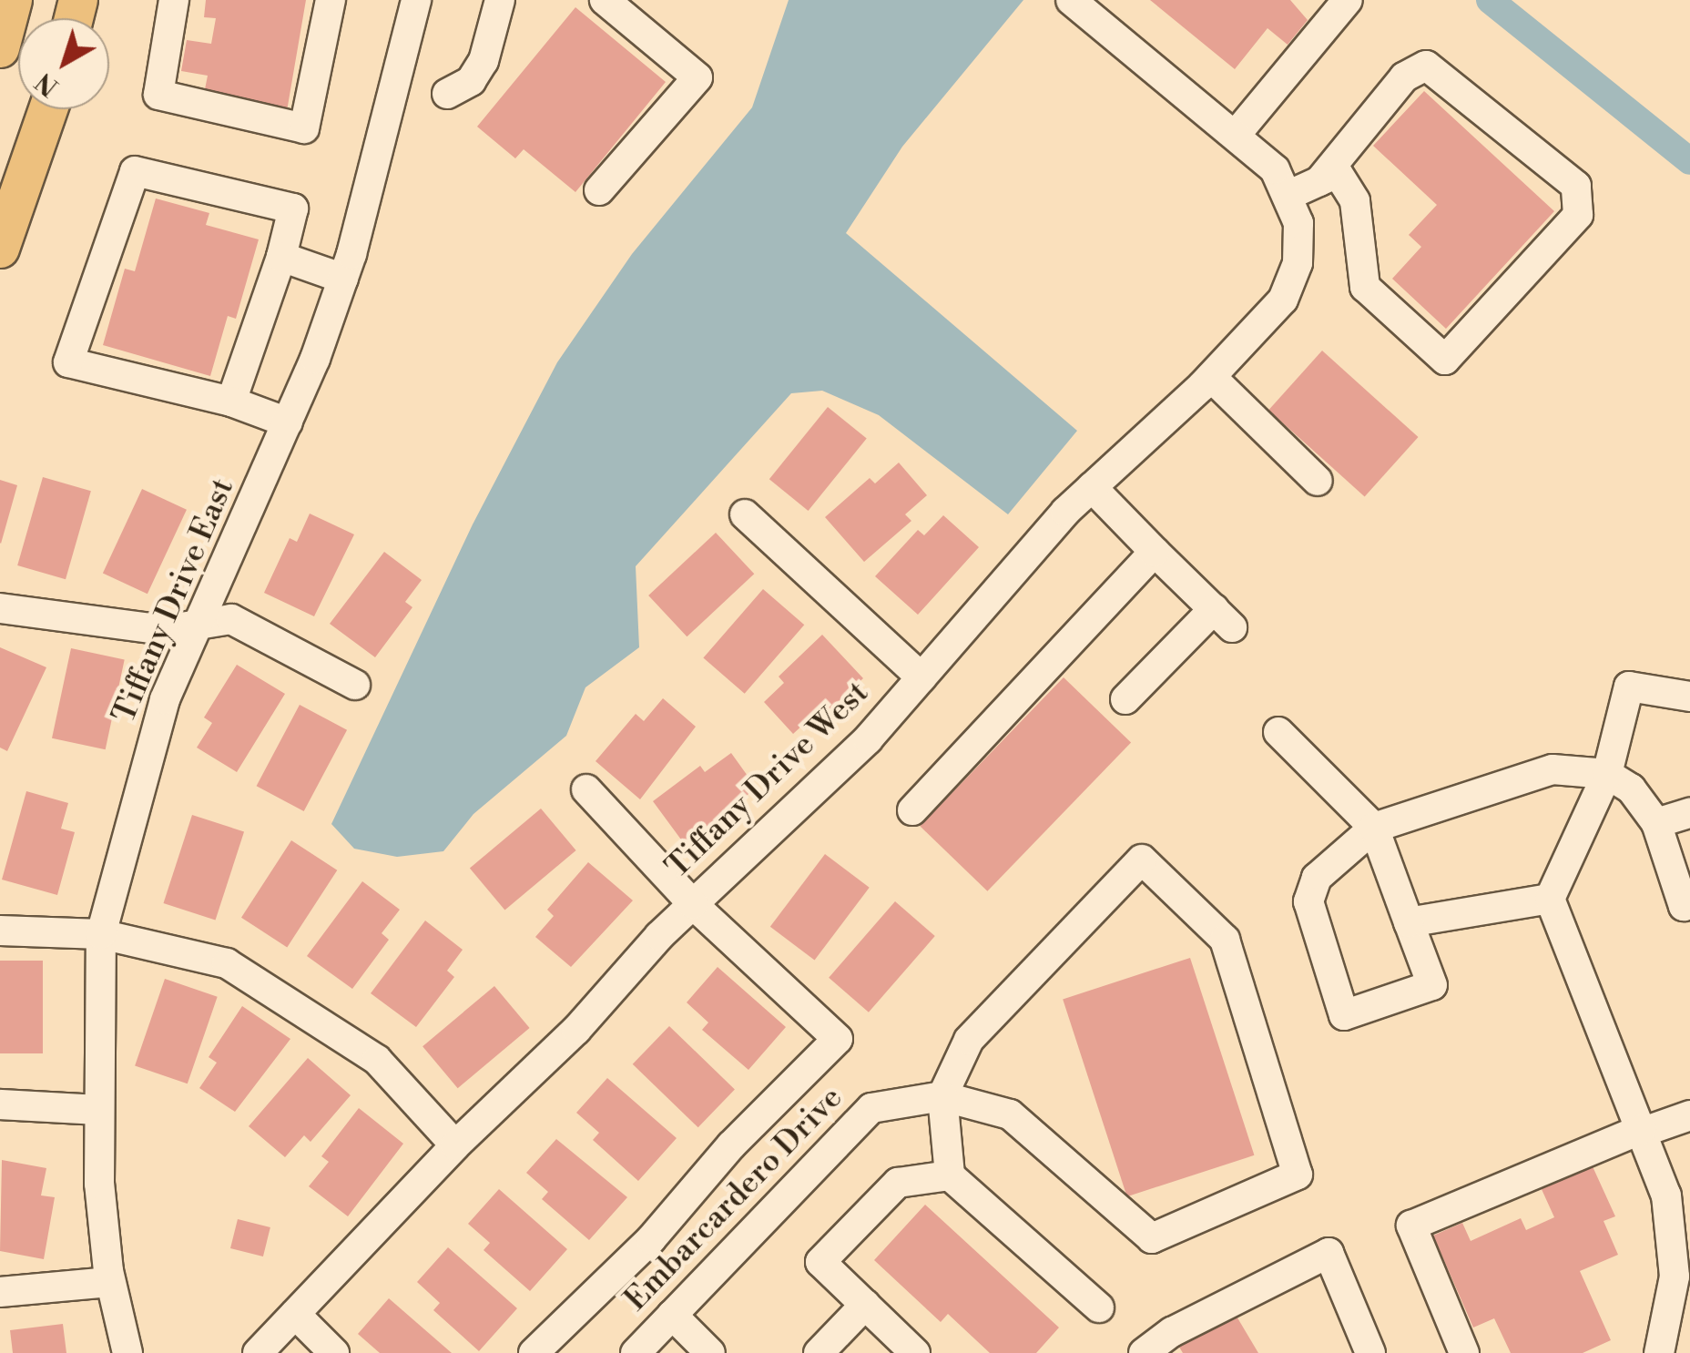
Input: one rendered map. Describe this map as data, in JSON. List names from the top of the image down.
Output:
{
  "streets": {
    "street": ["Tiffany Drive East", "Tiffany Drive West", "Embarcardero Drive"]
  },
  "north": "bottom left"
}
